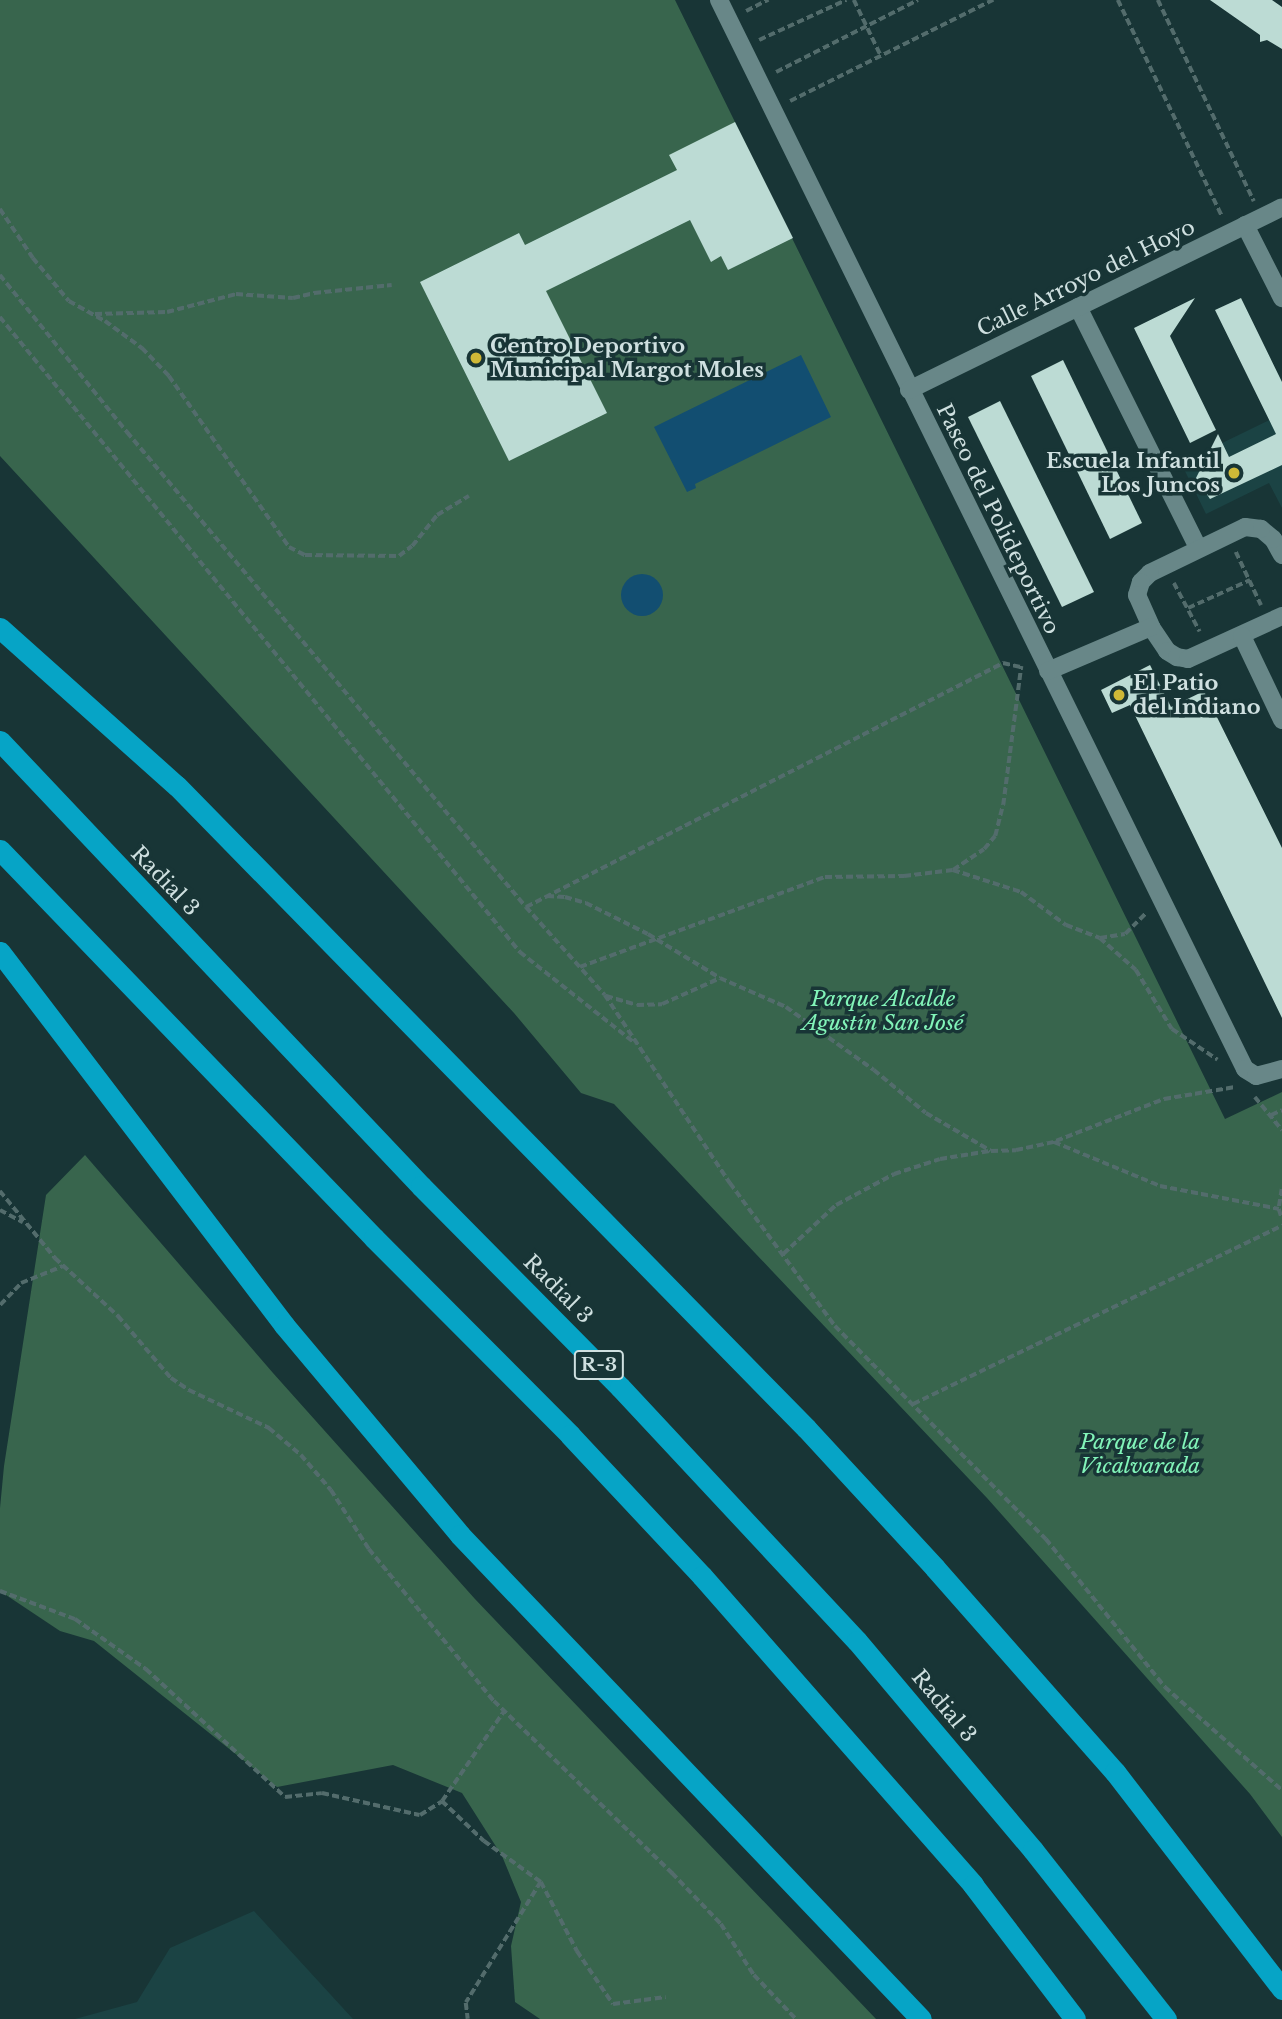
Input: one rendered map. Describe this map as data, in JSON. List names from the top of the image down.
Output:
{
  "streets": {
    "highway": ["Radial 3", "R-3"],
    "street": ["Calle Arroyo del Hoyo", "Paseo del Polideportivo"]
  },
  "crossings": [
    ["Calle Arroyo del Hoyo", "Paseo del Polideportivo"]
  ],
  "parks": ["Parque Alcalde Agustín San José", "Parque de la Vicalvarada"],
  "places": ["Centro Deportivo Municipal Margot Moles", "Escuela Infantil Los Juncos", "El Patio del Indiano"]
}
